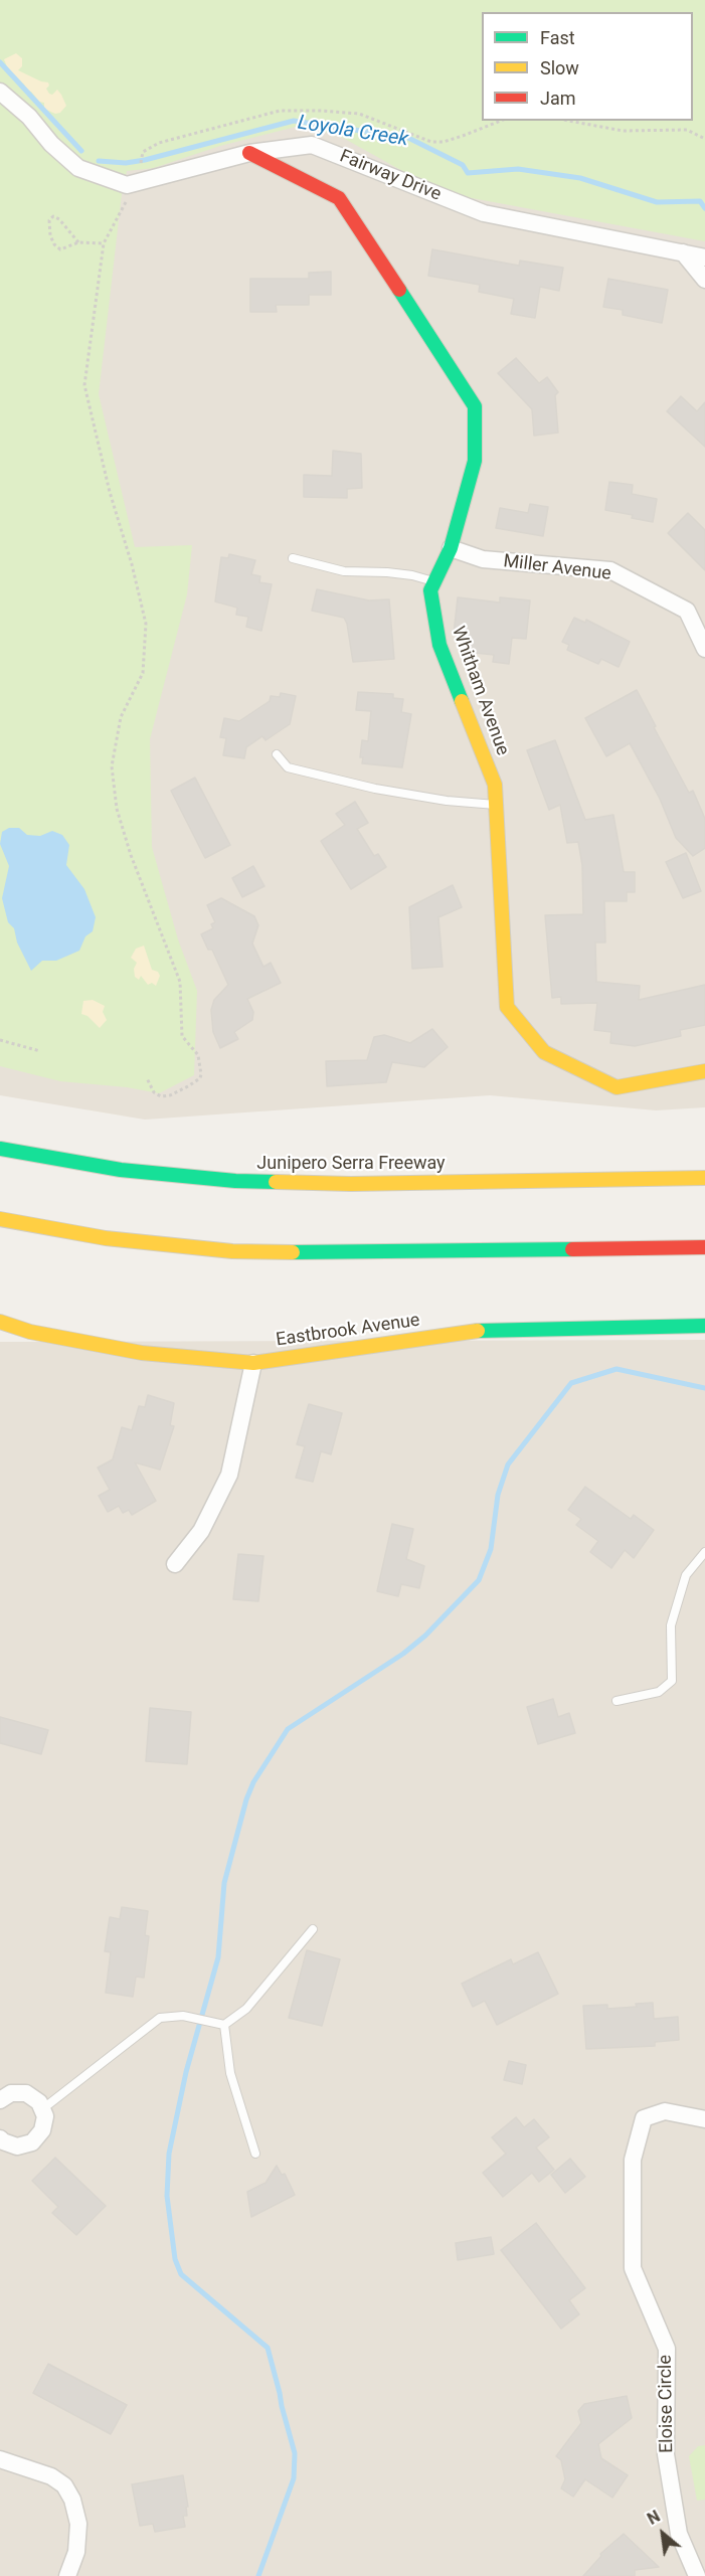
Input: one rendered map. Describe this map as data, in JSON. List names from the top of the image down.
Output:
{
  "streets": {
    "main road": ["Whitham Avenue", "Junipero Serra Freeway", "Eastbrook Avenue"],
    "street": ["Fairway Drive", "Miller Avenue", "Eloise Circle"]
  },
  "crossings": [
    ["Fairway Drive", "Whitham Avenue"],
    ["Miller Avenue", "Whitham Avenue"]
  ],
  "water": ["Loyola Creek"],
  "legend": ["Fast", "Slow", "Jam"],
  "north": "top left"
}
